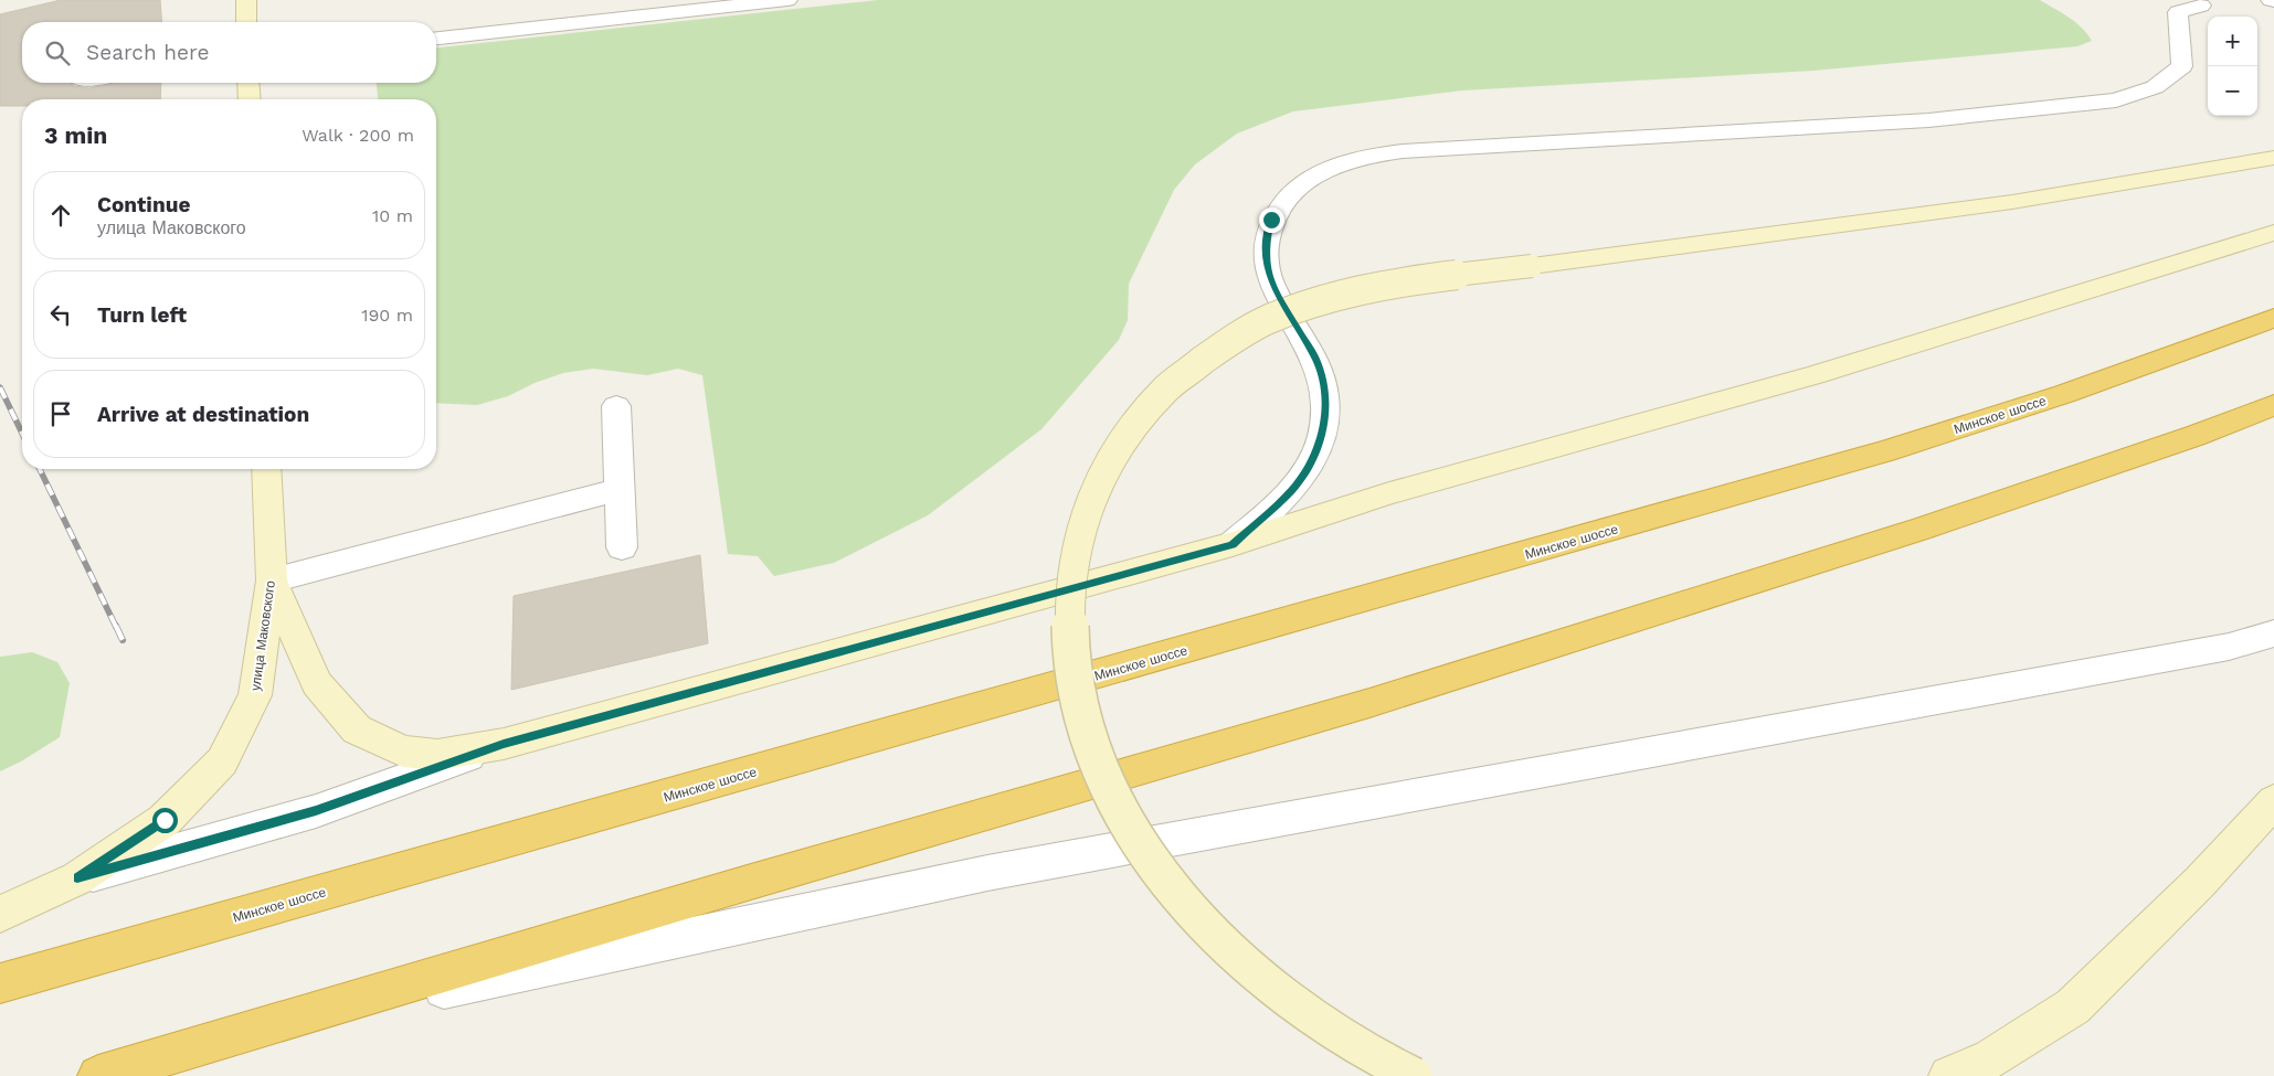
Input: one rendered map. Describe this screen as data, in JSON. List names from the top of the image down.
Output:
{
  "streets": {
    "highway": ["Минское шоссе"],
    "main road": ["улица Маковского"]
  },
  "page": {
    "map_buttons": ["+", "−"],
    "search": "Search here",
    "heading": ["3 min", "Walk · 200 m"],
    "list": [
      ["Continue", "улица Маковского", "10 m"],
      ["Turn left", "190 m"],
      "Arrive at destination"
    ]
  }
}
